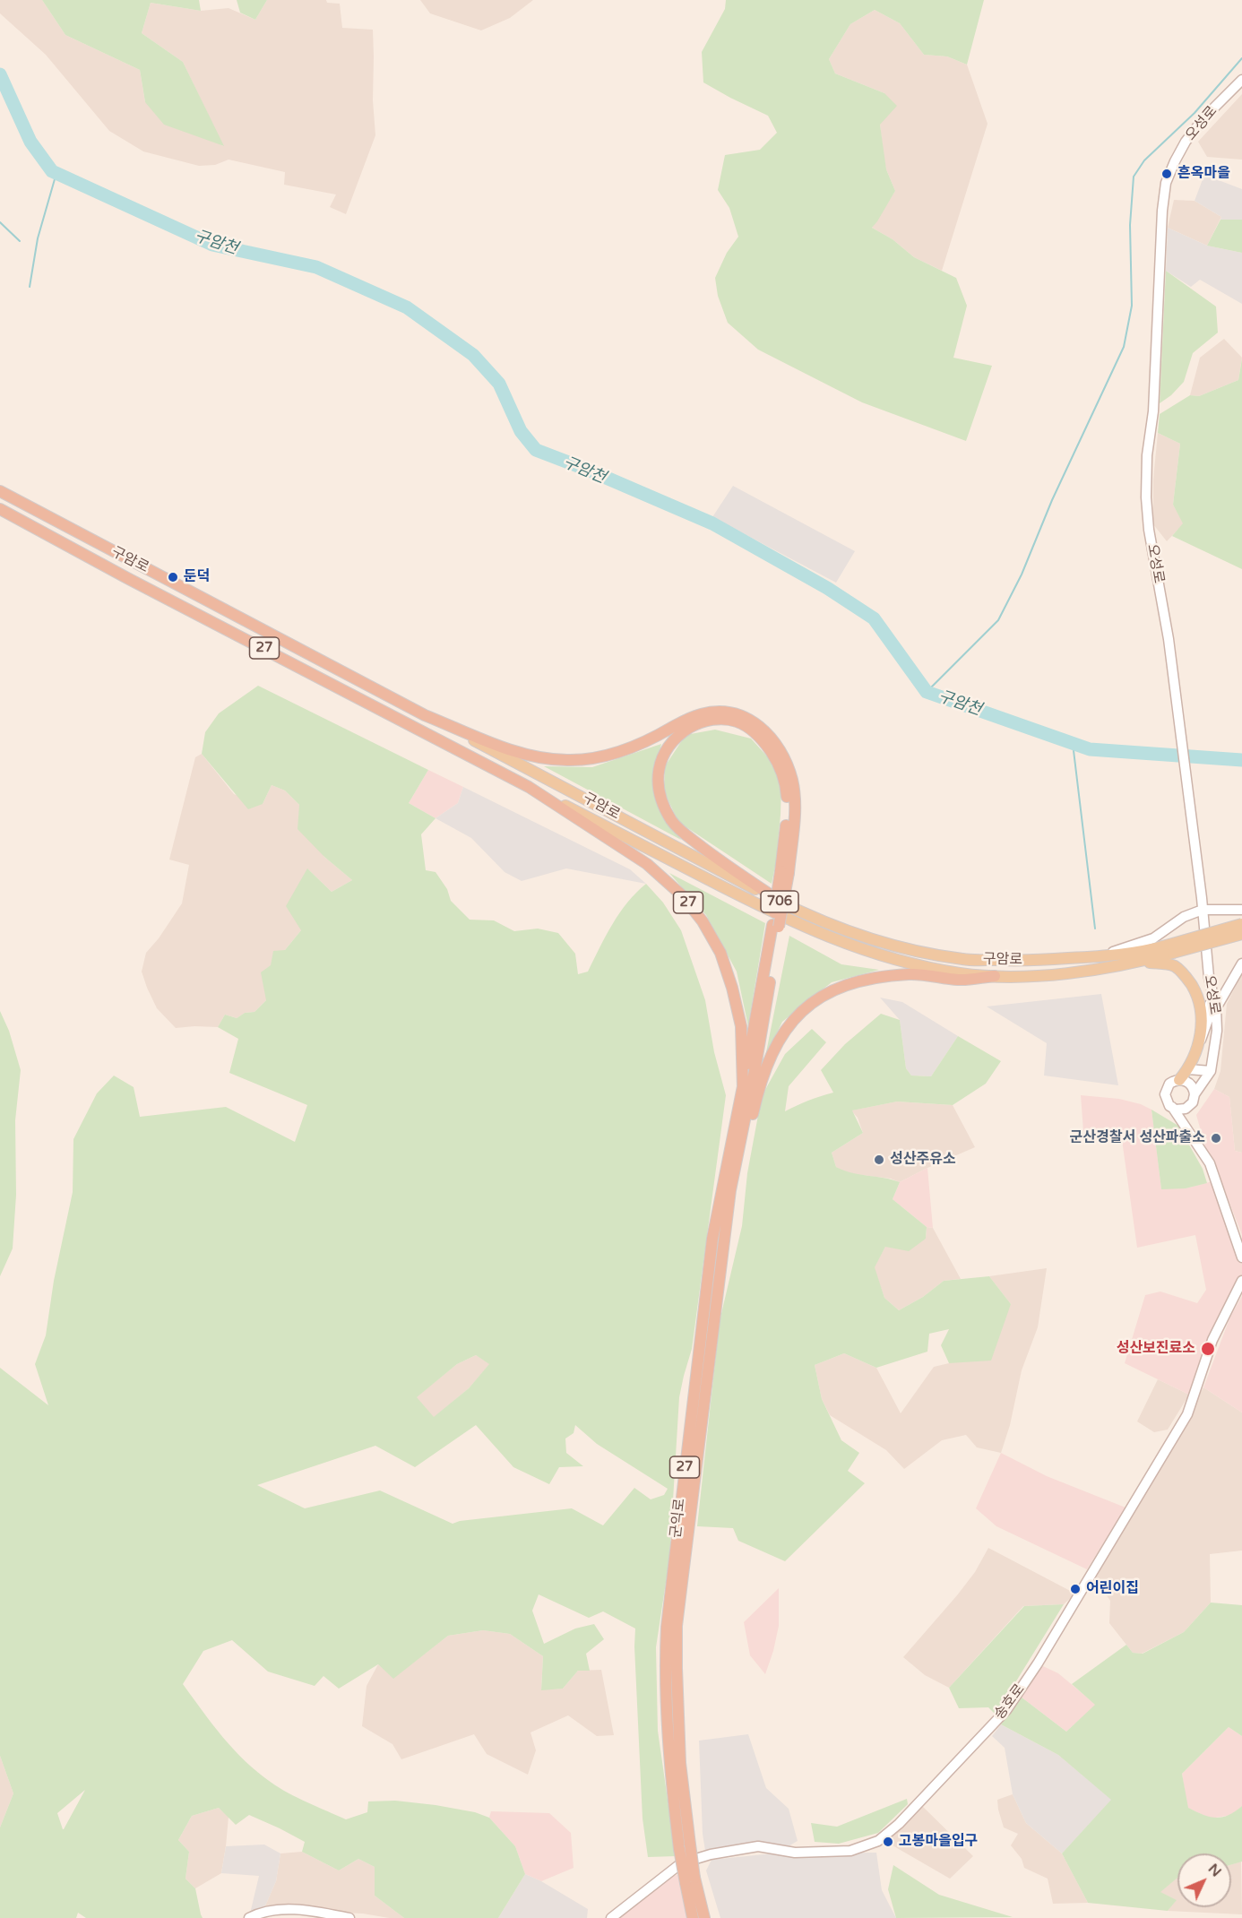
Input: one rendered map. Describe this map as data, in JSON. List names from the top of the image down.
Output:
{
  "streets": {
    "highway": ["구암로", "27", "군익로"],
    "main road": ["오성로", "706", "송호로"]
  },
  "crossings": [
    ["구암로", "27"],
    ["27", "군익로"]
  ],
  "water": ["구암천"],
  "places": [
    "흔옥마을",
    "둔덕",
    "군산경찰서 성산파출소",
    "성산주유소",
    "성산보진료소",
    "어린이집",
    "고봉마을입구"
  ],
  "north": "top right"
}
